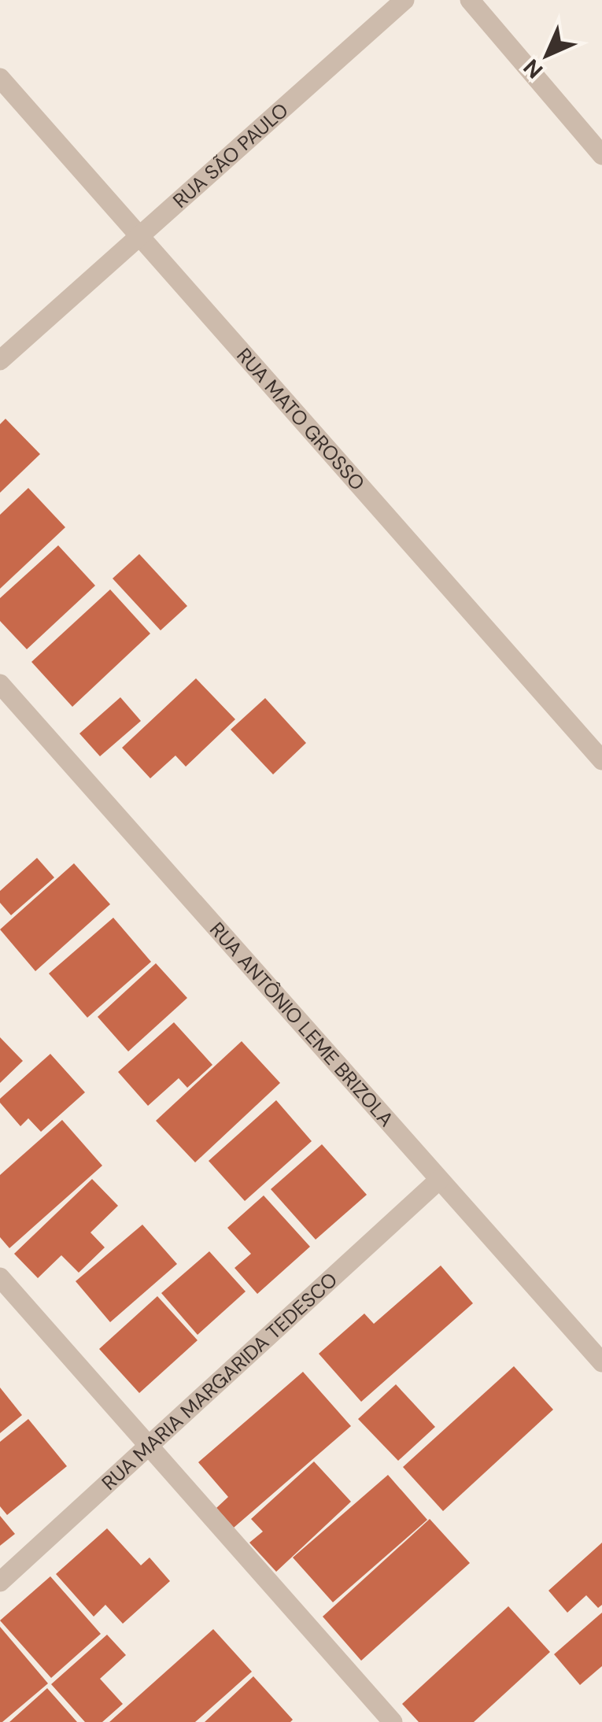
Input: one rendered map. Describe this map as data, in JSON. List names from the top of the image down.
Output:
{
  "streets": {
    "street": [
      "RUA SÃO PAULO",
      "RUA MATO GROSSO",
      "RUA ANTÔNIO LEME BRIZOLA",
      "RUA MARIA MARGARIDA TEDESCO"
    ]
  },
  "crossings": [
    ["RUA SÃO PAULO", "RUA MATO GROSSO"],
    ["RUA ANTÔNIO LEME BRIZOLA", "RUA MARIA MARGARIDA TEDESCO"]
  ],
  "north": "bottom left"
}
